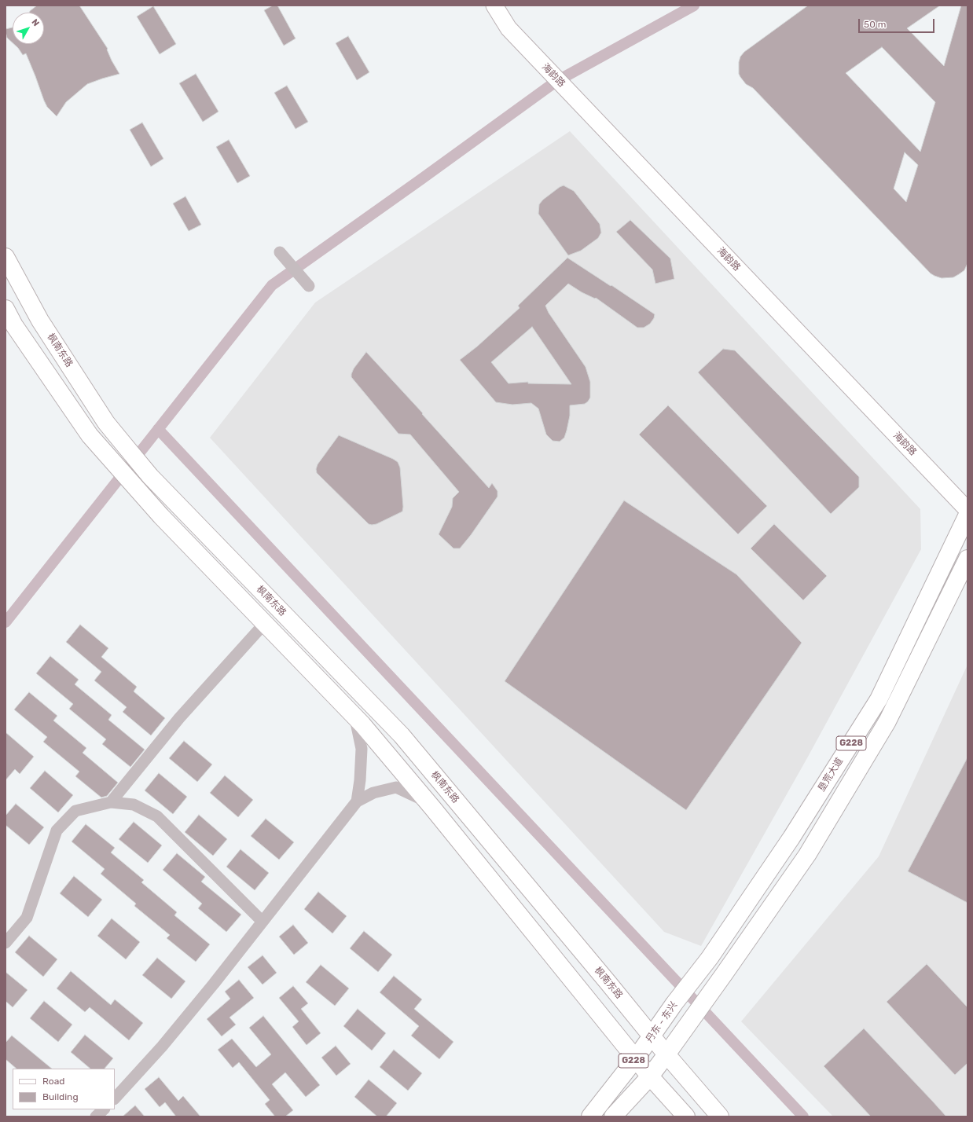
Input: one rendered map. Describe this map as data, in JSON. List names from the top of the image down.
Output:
{
  "streets": {
    "main road": [
      "海韵路",
      "枫南东路",
      "G228",
      "垦荒大道",
      "丹东 - 东兴"
    ]
  },
  "crossings": [
    ["枫南东路", "G228"],
    ["枫南东路", "丹东 - 东兴"],
    ["垦荒大道", "丹东 - 东兴"]
  ],
  "legend": ["Road", "Building"],
  "scale_bar": "50 m",
  "north": "top right"
}
